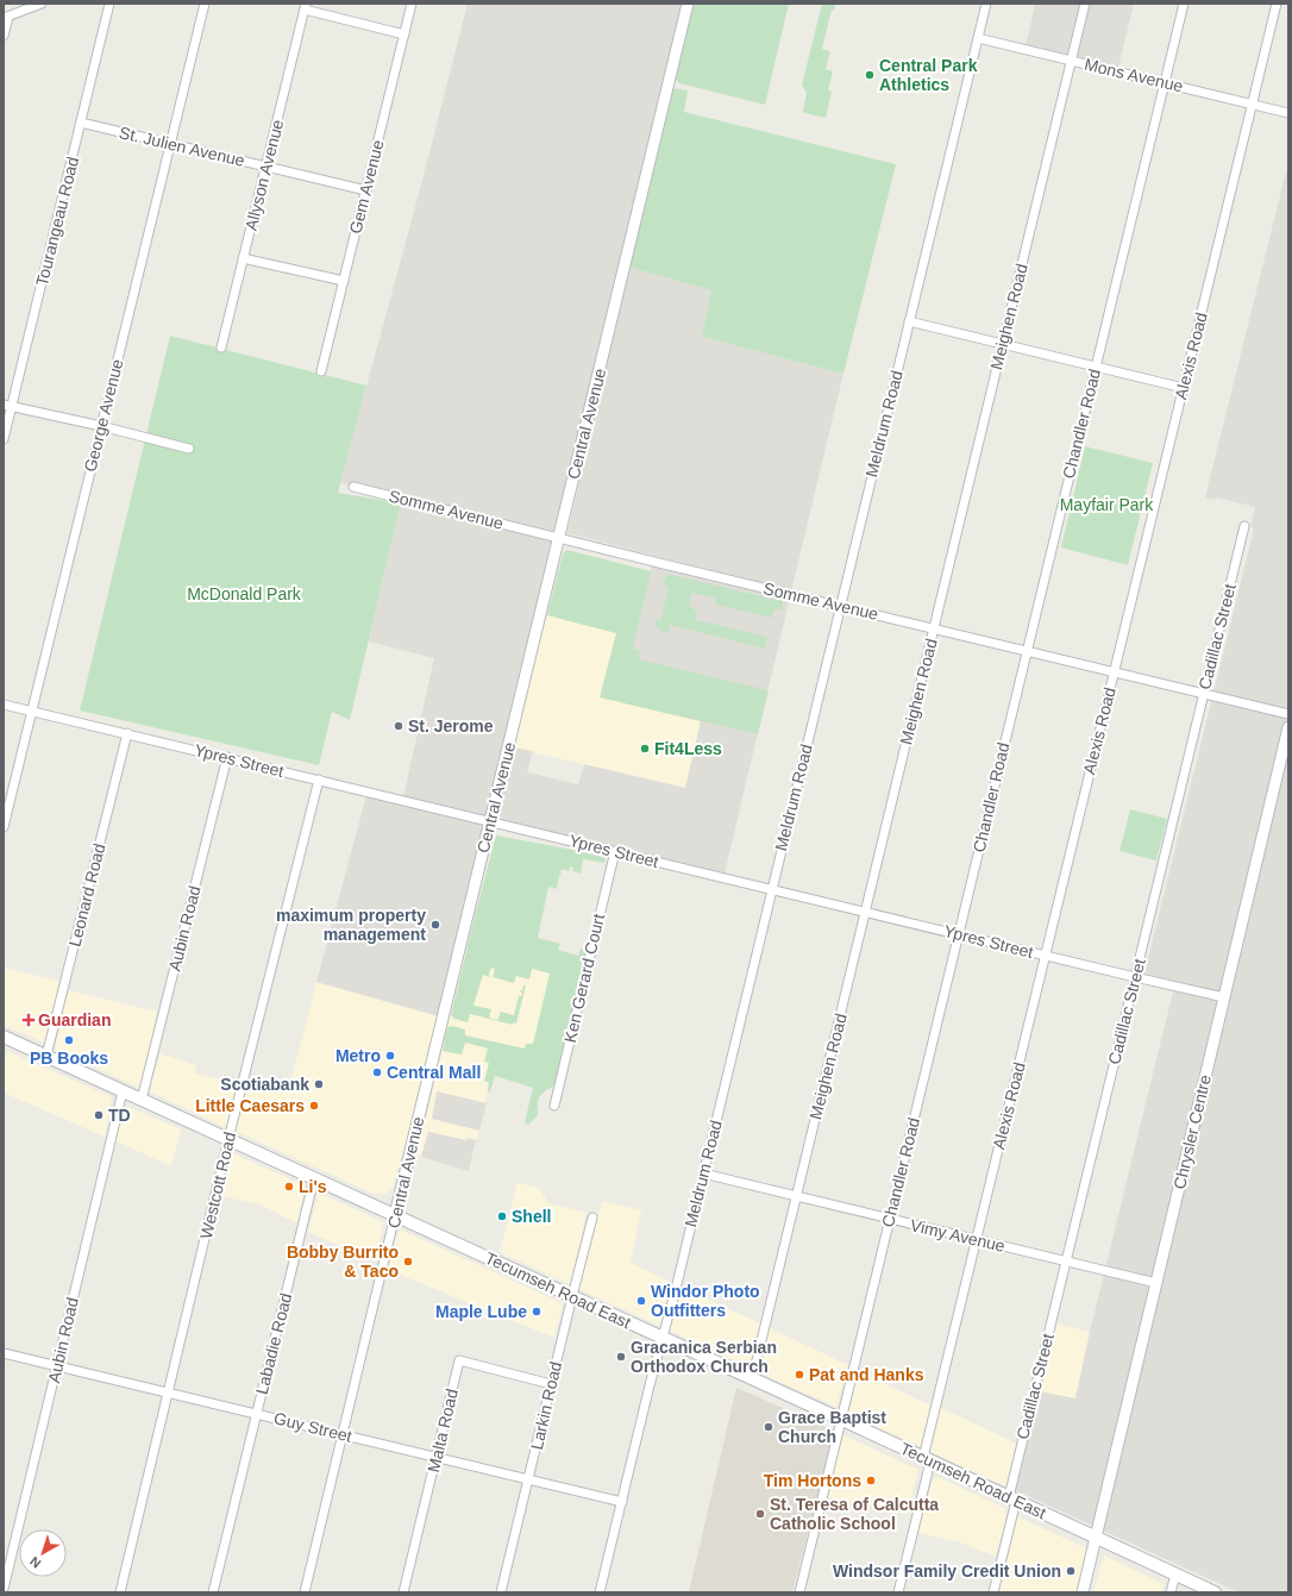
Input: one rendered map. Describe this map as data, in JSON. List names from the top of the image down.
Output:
{
  "streets": {
    "main road": ["Tecumseh Road East"],
    "street": [
      "Mons Avenue",
      "St. Julien Avenue",
      "Allyson Avenue",
      "Gem Avenue",
      "Tourangeau Road",
      "Meighen Road",
      "Alexis Road",
      "George Avenue",
      "Central Avenue",
      "Meldrum Road",
      "Chandler Road",
      "Somme Avenue",
      "Cadillac Street",
      "Ypres Street",
      "Leonard Road",
      "Aubin Road",
      "Ken Gerard Court",
      "Chrysler Centre",
      "Westcott Road",
      "Vimy Avenue",
      "Labadie Road",
      "Larkin Road",
      "Guy Street",
      "Malta Road"
    ]
  },
  "crossings": [
    ["Mons Avenue", "Meighen Road"],
    ["Mons Avenue", "Alexis Road"],
    ["Mons Avenue", "Meldrum Road"],
    ["Mons Avenue", "Chandler Road"],
    ["St. Julien Avenue", "Allyson Avenue"],
    ["St. Julien Avenue", "Gem Avenue"],
    ["St. Julien Avenue", "Tourangeau Road"],
    ["St. Julien Avenue", "George Avenue"],
    ["Meighen Road", "Somme Avenue"],
    ["Meighen Road", "Ypres Street"],
    ["Meighen Road", "Vimy Avenue"],
    ["Meighen Road", "Tecumseh Road East"],
    ["Alexis Road", "Somme Avenue"],
    ["Alexis Road", "Ypres Street"],
    ["Alexis Road", "Vimy Avenue"],
    ["Alexis Road", "Tecumseh Road East"],
    ["George Avenue", "Ypres Street"],
    ["Central Avenue", "Somme Avenue"],
    ["Central Avenue", "Ypres Street"],
    ["Central Avenue", "Tecumseh Road East"],
    ["Central Avenue", "Guy Street"],
    ["Meldrum Road", "Somme Avenue"],
    ["Meldrum Road", "Ypres Street"],
    ["Meldrum Road", "Vimy Avenue"],
    ["Meldrum Road", "Tecumseh Road East"],
    ["Meldrum Road", "Guy Street"],
    ["Chandler Road", "Somme Avenue"],
    ["Chandler Road", "Ypres Street"],
    ["Chandler Road", "Vimy Avenue"],
    ["Chandler Road", "Tecumseh Road East"],
    ["Somme Avenue", "Cadillac Street"],
    ["Cadillac Street", "Ypres Street"],
    ["Cadillac Street", "Vimy Avenue"],
    ["Cadillac Street", "Tecumseh Road East"],
    ["Ypres Street", "Leonard Road"],
    ["Ypres Street", "Aubin Road"],
    ["Ypres Street", "Ken Gerard Court"],
    ["Ypres Street", "Chrysler Centre"],
    ["Ypres Street", "Westcott Road"],
    ["Leonard Road", "Tecumseh Road East"],
    ["Aubin Road", "Tecumseh Road East"],
    ["Aubin Road", "Guy Street"],
    ["Chrysler Centre", "Vimy Avenue"],
    ["Chrysler Centre", "Tecumseh Road East"],
    ["Westcott Road", "Tecumseh Road East"],
    ["Westcott Road", "Guy Street"],
    ["Tecumseh Road East", "Labadie Road"],
    ["Tecumseh Road East", "Larkin Road"],
    ["Labadie Road", "Guy Street"],
    ["Larkin Road", "Guy Street"],
    ["Larkin Road", "Malta Road"],
    ["Guy Street", "Malta Road"]
  ],
  "parks": ["Mayfair Park", "McDonald Park"],
  "places": {
    "other": [
      "Central Park Athletics",
      "St. Jerome",
      "Fit4Less",
      "maximum property management",
      "PB Books",
      "Metro",
      "Central Mall",
      "Scotiabank",
      "Little Caesars",
      "TD",
      "Li's",
      "Shell",
      "Bobby Burrito & Taco",
      "Windor Photo Outfitters",
      "Maple Lube",
      "Gracanica Serbian Orthodox Church",
      "Pat and Hanks",
      "Grace Baptist Church",
      "Tim Hortons",
      "St. Teresa of Calcutta Catholic School",
      "Windsor Family Credit Union"
    ],
    "health": ["Guardian"]
  },
  "north": "bottom left"
}
